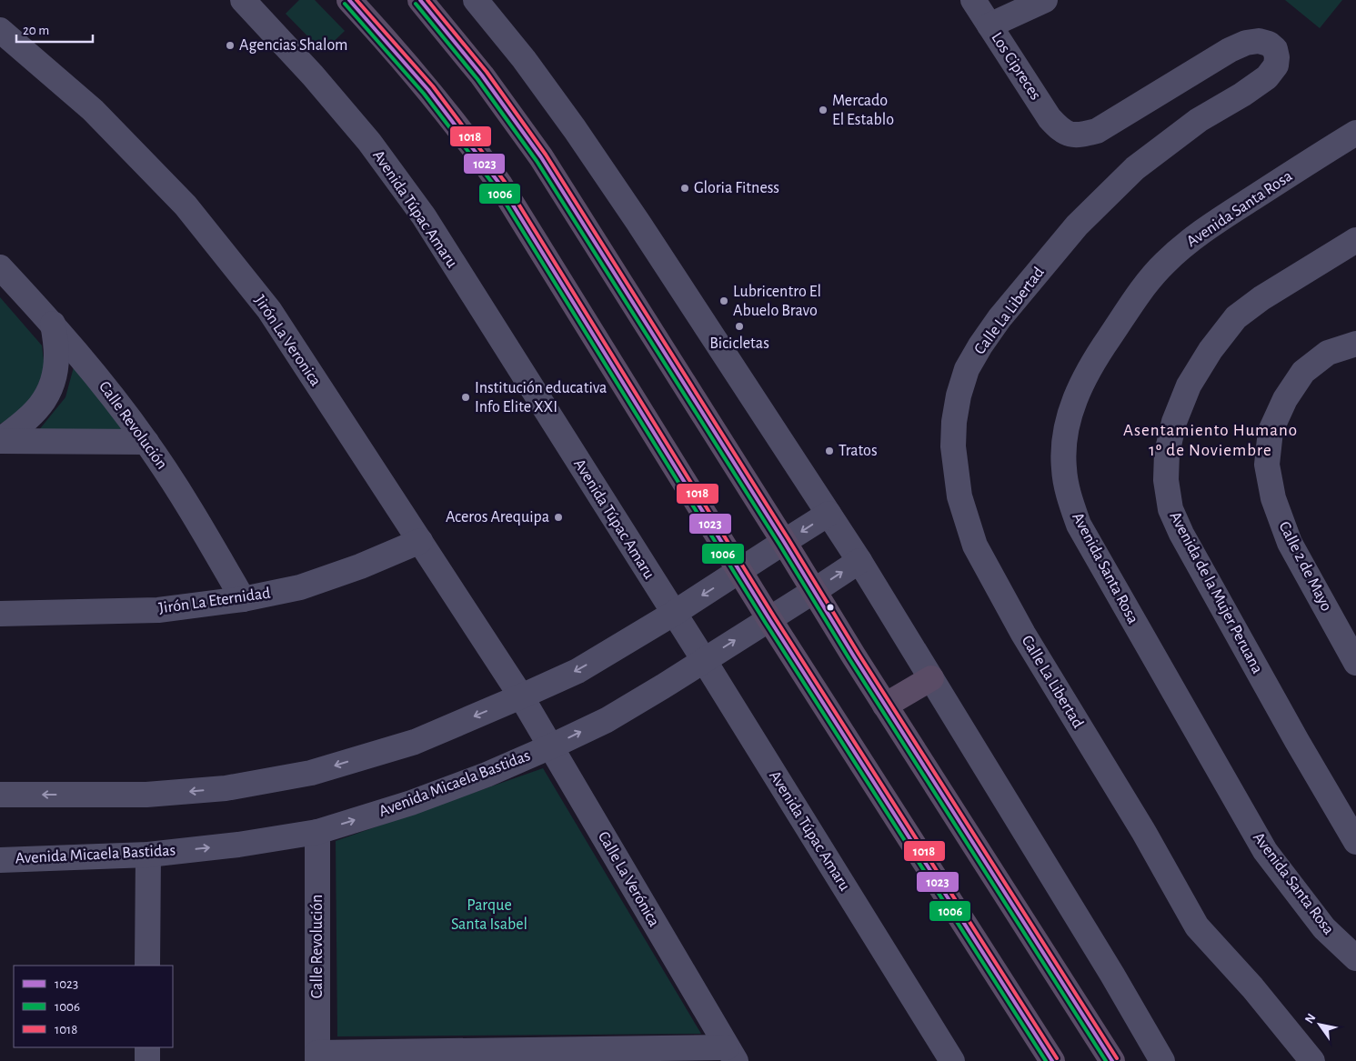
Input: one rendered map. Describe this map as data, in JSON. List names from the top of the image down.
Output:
{
  "streets": {
    "street": [
      "Los Cipreces",
      "Avenida Túpac Amaru",
      "Avenida Santa Rosa",
      "Calle La Libertad",
      "Jirón La Veronica",
      "Calle Revolución",
      "Calle 2 de Mayo",
      "Avenida de la Mujer Peruana",
      "Jirón La Eternidad",
      "Avenida Micaela Bastidas",
      "Calle La Verónica"
    ]
  },
  "crossings": [
    ["Los Cipreces", "Calle La Libertad"],
    ["Avenida Túpac Amaru", "Avenida Micaela Bastidas"],
    ["Jirón La Veronica", "Jirón La Eternidad"],
    ["Jirón La Veronica", "Calle La Verónica"],
    ["Calle Revolución", "Jirón La Eternidad"],
    ["Calle Revolución", "Avenida Micaela Bastidas"],
    ["Avenida Micaela Bastidas", "Calle La Verónica"]
  ],
  "districts": ["Asentamiento Humano 1º de Noviembre"],
  "parks": ["Parque Santa Isabel"],
  "places": [
    "Agencias Shalom",
    "Mercado El Establo",
    "Gloria Fitness",
    "Lubricentro El Abuelo Bravo",
    "Bicicletas",
    "Institución educativa Info Elite XXI",
    "Tratos",
    "Aceros Arequipa"
  ],
  "lines": ["transit line 1023", "transit line 1018", "transit line 1006"],
  "legend": ["1023", "1006", "1018"],
  "scale_bar": "20 m",
  "north": "top left"
}
